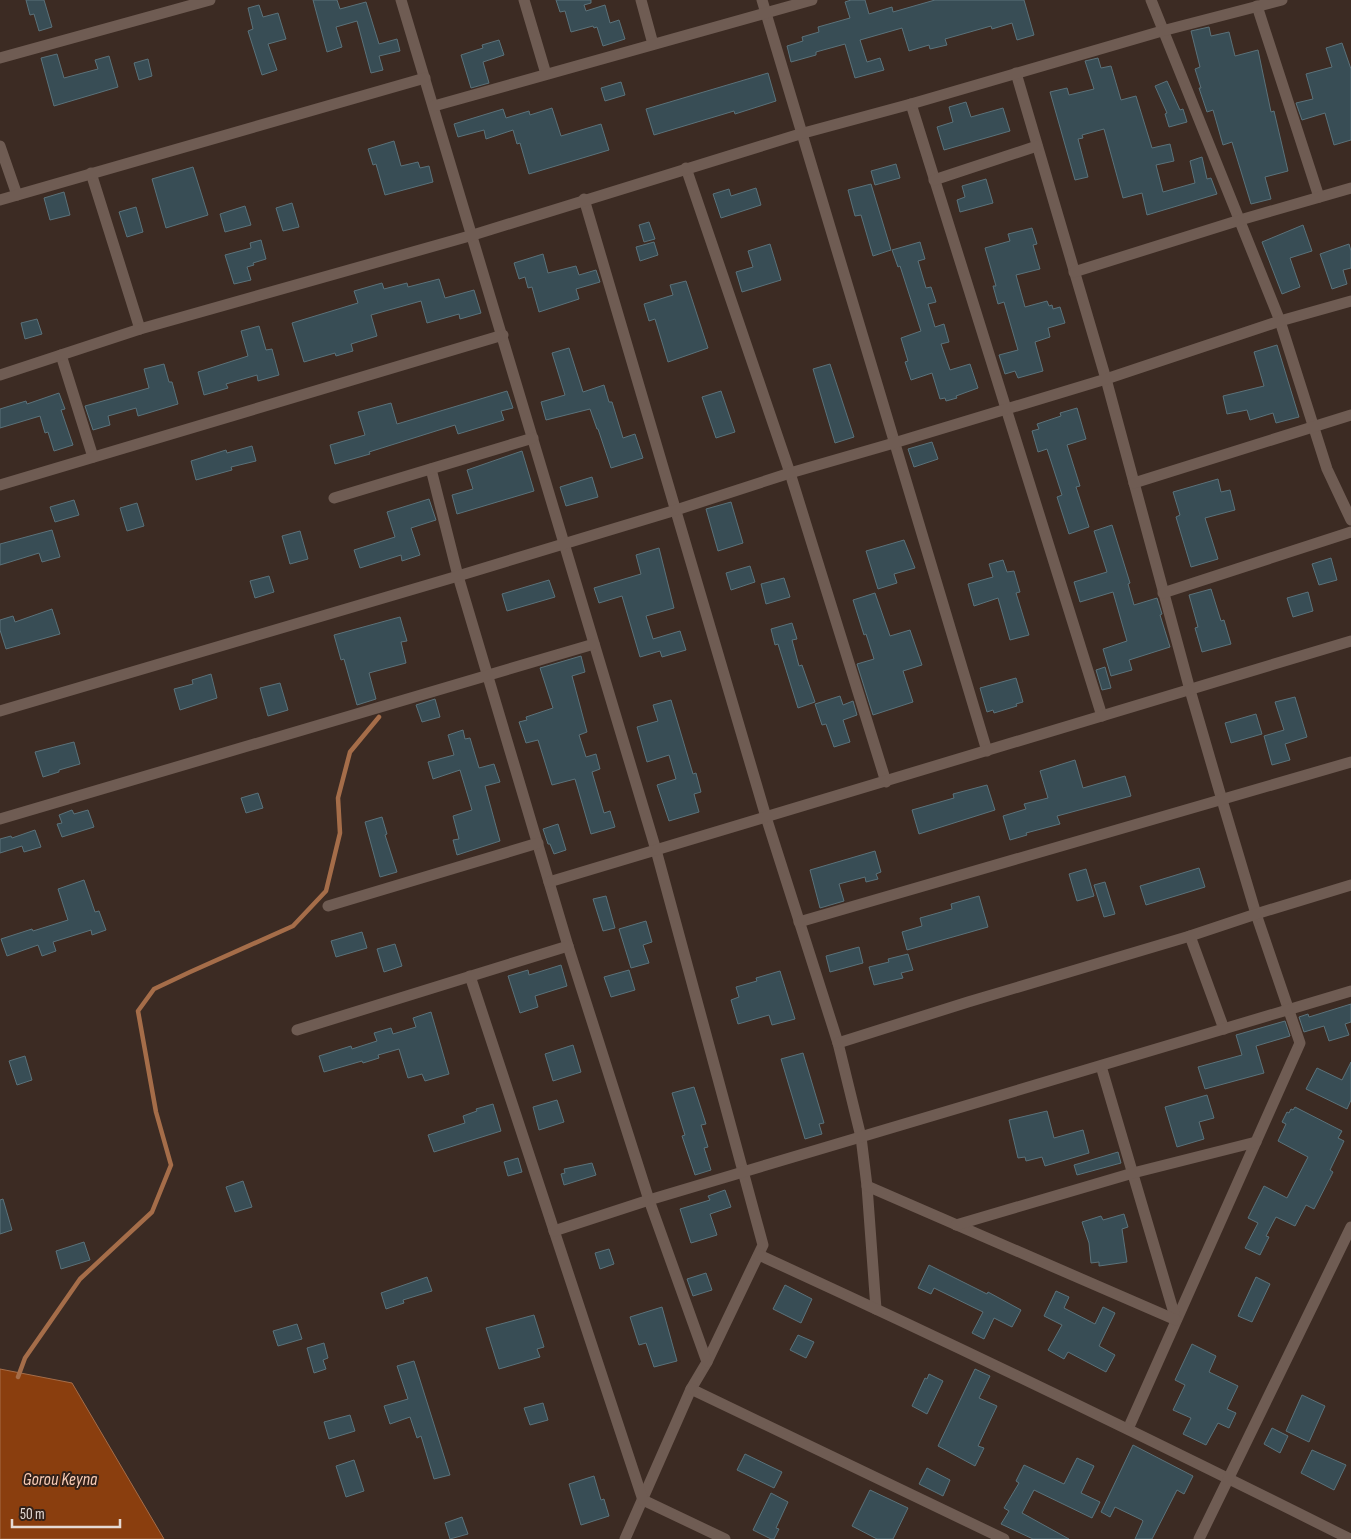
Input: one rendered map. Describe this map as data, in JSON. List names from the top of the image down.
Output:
{
  "water": ["Gorou Keyna"],
  "scale_bar": "50 m"
}
